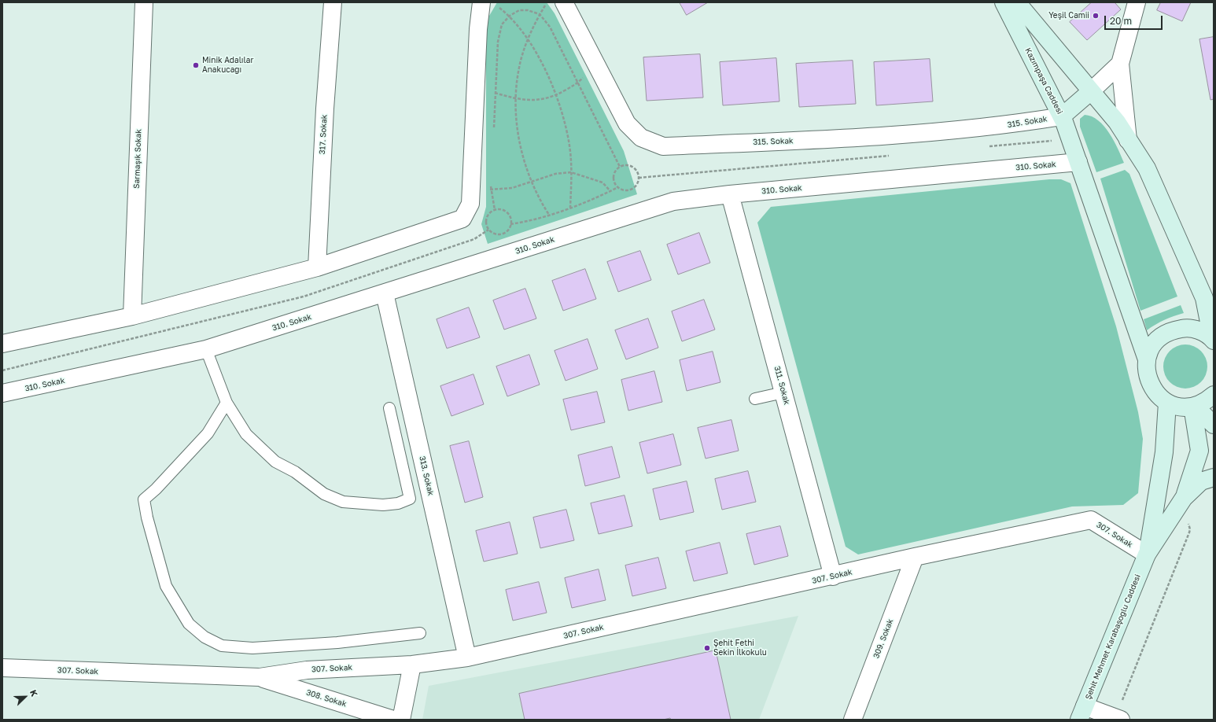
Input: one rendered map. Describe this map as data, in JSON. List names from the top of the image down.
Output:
{
  "streets": {
    "main road": ["Kazımpaşa Caddesi", "Şehit Mehmet Karabaşoğlu Caddesi"],
    "street": [
      "315. Sokak",
      "317. Sokak",
      "Sarmaşık Sokak",
      "310. Sokak",
      "311. Sokak",
      "313. Sokak",
      "307. Sokak",
      "309. Sokak",
      "308. Sokak"
    ]
  },
  "crossings": [
    ["Kazımpaşa Caddesi", "315. Sokak"],
    ["Kazımpaşa Caddesi", "310. Sokak"],
    ["310. Sokak", "311. Sokak"],
    ["310. Sokak", "313. Sokak"],
    ["311. Sokak", "307. Sokak"],
    ["313. Sokak", "307. Sokak"],
    ["307. Sokak", "Şehit Mehmet Karabaşoğlu Caddesi"],
    ["307. Sokak", "309. Sokak"],
    ["307. Sokak", "308. Sokak"]
  ],
  "places": ["Yeşil Camii", "Minik Adalılar Anakucağı", "Şehit Fethi Sekin İlkokulu"],
  "scale_bar": "20 m",
  "north": "top right"
}
